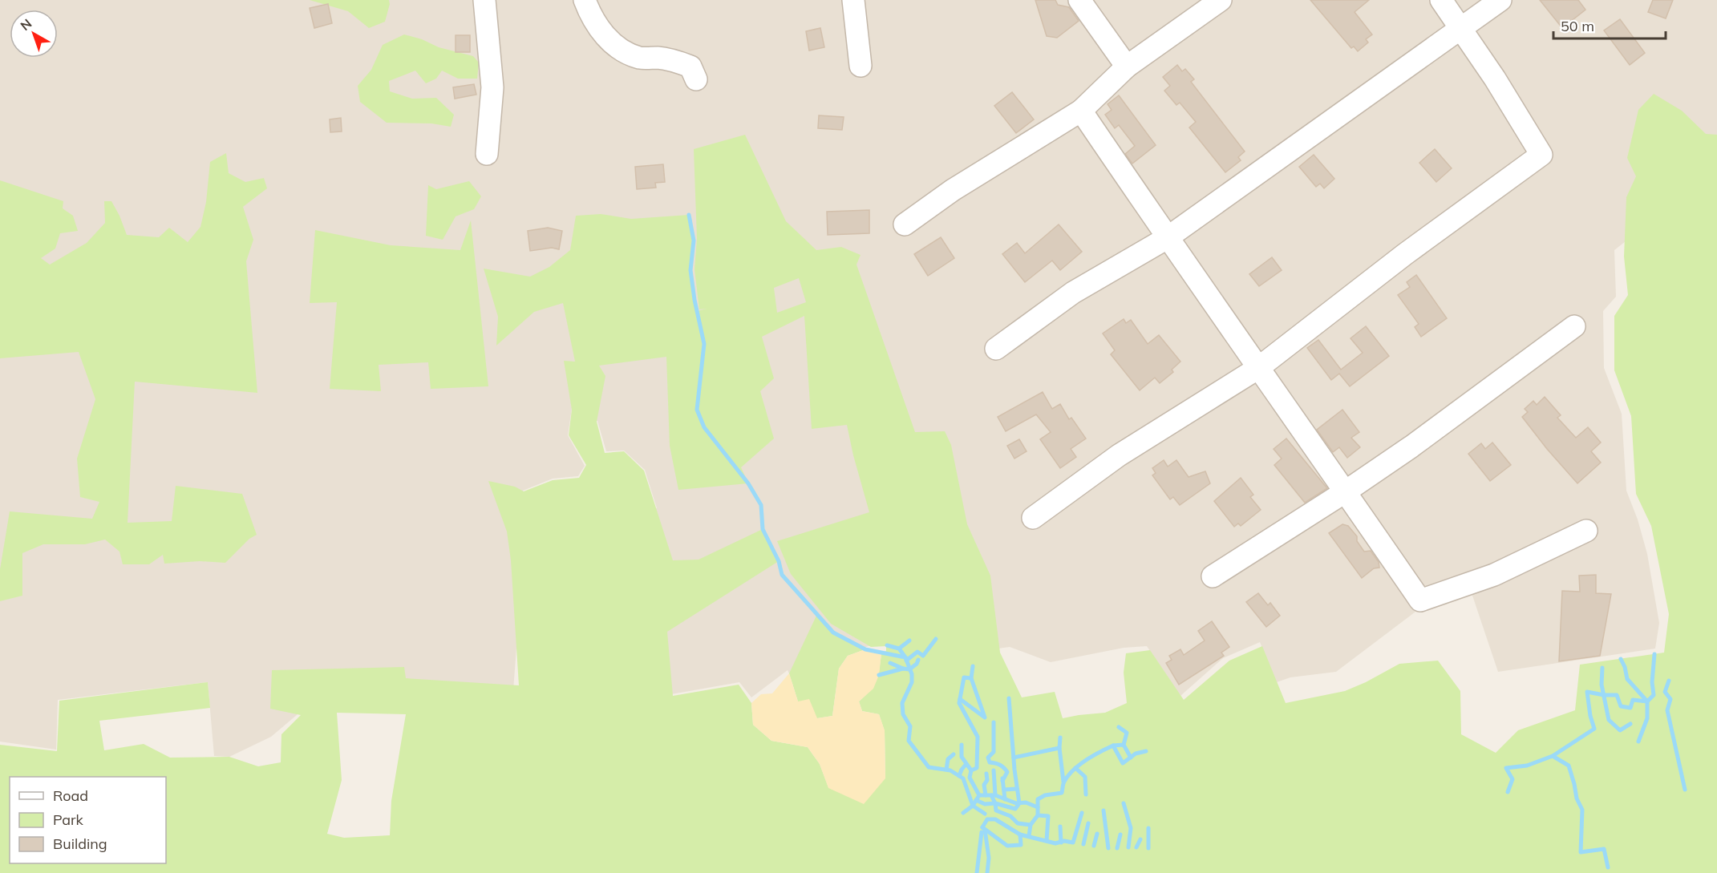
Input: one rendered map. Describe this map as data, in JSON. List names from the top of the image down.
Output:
{
  "legend": ["Road", "Park", "Building"],
  "scale_bar": "50 m",
  "north": "top left"
}
